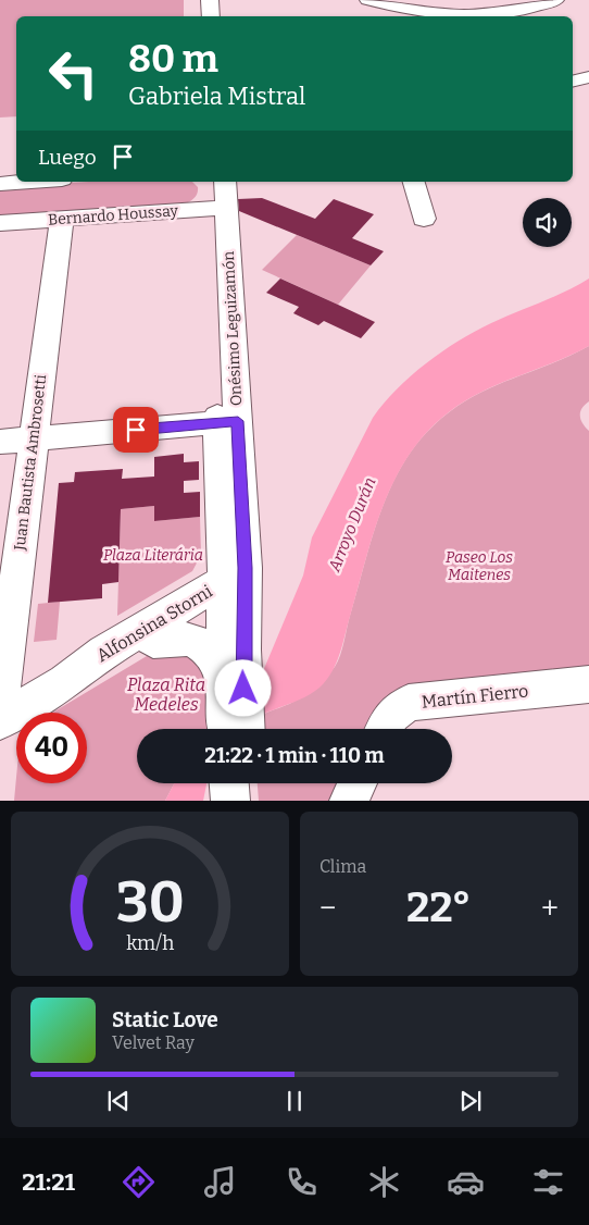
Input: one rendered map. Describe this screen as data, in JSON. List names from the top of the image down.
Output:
{
  "streets": {
    "street": [
      "Bernardo Houssay",
      "Onésimo Leguizamón",
      "Juan Bautista Ambrosetti",
      "Alfonsina Storni",
      "Martín Fierro"
    ]
  },
  "crossings": [
    ["Bernardo Houssay", "Onésimo Leguizamón"],
    ["Bernardo Houssay", "Juan Bautista Ambrosetti"],
    ["Onésimo Leguizamón", "Alfonsina Storni"]
  ],
  "water": ["Arroyo Durán"],
  "parks": ["Plaza Literária", "Paseo Los Maitenes", "Plaza Rita Medeles"],
  "page": {
    "turn": ["80 m", "Gabriela Mistral"],
    "then": "Luego",
    "limit": "40",
    "trip": "21:22 · 1 min · 110 m",
    "tile": "Clima",
    "heat": ["−", "22°", "+"],
    "song": ["Static Love", "Velvet Ray"],
    "tabs": "21:21",
    "gauge": ["30", "km/h"]
  }
}
